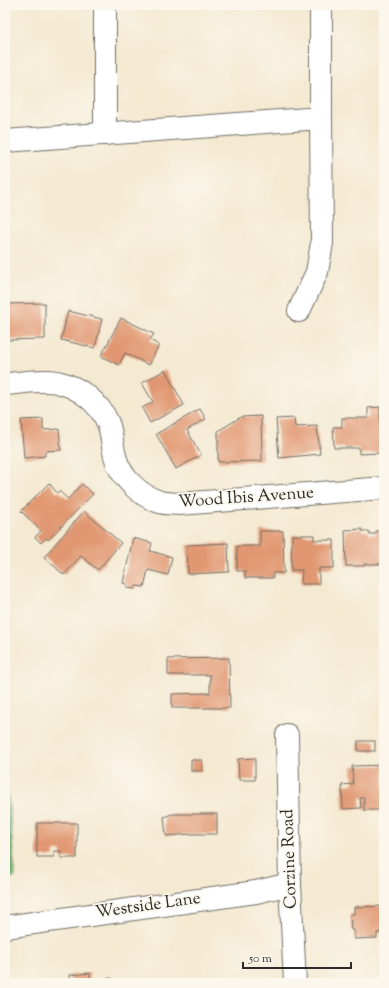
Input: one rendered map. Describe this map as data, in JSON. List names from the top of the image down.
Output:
{
  "streets": {
    "street": ["Wood Ibis Avenue", "Corzine Road", "Westside Lane"]
  },
  "crossings": [
    ["Corzine Road", "Westside Lane"]
  ],
  "scale_bar": "50 m"
}
